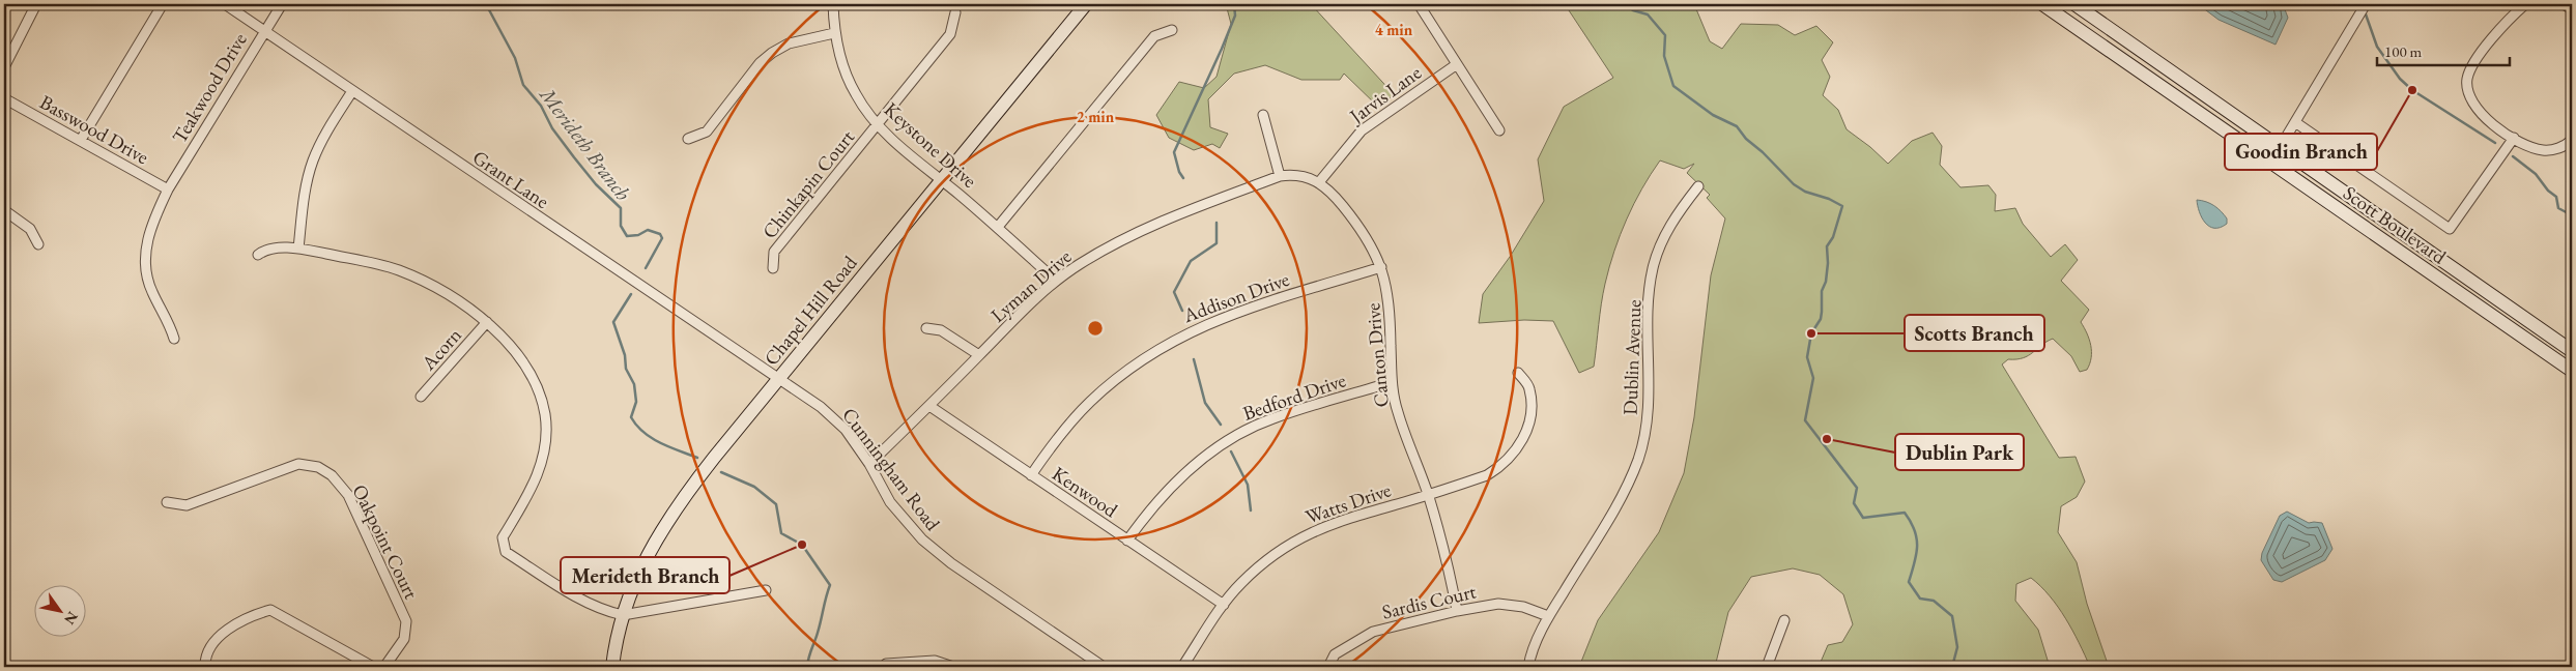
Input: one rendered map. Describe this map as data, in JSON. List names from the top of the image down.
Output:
{
  "streets": {
    "main road": ["Scott Boulevard", "Chapel Hill Road"],
    "street": [
      "Teakwood Drive",
      "Jarvis Lane",
      "Basswood Drive",
      "Keystone Drive",
      "Grant Lane",
      "Chinkapin Court",
      "Lyman Drive",
      "Addison Drive",
      "Acorn",
      "Canton Drive",
      "Dublin Avenue",
      "Bedford Drive",
      "Cunningham Road",
      "Kenwood",
      "Watts Drive",
      "Oakpoint Court",
      "Sardis Court"
    ]
  },
  "crossings": [
    ["Teakwood Drive", "Basswood Drive"],
    ["Teakwood Drive", "Grant Lane"],
    ["Jarvis Lane", "Canton Drive"],
    ["Keystone Drive", "Chinkapin Court"],
    ["Keystone Drive", "Lyman Drive"],
    ["Keystone Drive", "Chapel Hill Road"],
    ["Grant Lane", "Chapel Hill Road"],
    ["Grant Lane", "Cunningham Road"],
    ["Lyman Drive", "Canton Drive"],
    ["Lyman Drive", "Cunningham Road"],
    ["Lyman Drive", "Kenwood"],
    ["Addison Drive", "Canton Drive"],
    ["Addison Drive", "Kenwood"],
    ["Chapel Hill Road", "Cunningham Road"],
    ["Canton Drive", "Bedford Drive"],
    ["Canton Drive", "Watts Drive"],
    ["Canton Drive", "Sardis Court"],
    ["Dublin Avenue", "Sardis Court"],
    ["Bedford Drive", "Kenwood"],
    ["Kenwood", "Watts Drive"]
  ],
  "water": ["Merideth Branch"],
  "places": [
    "Goodin Branch",
    "Scotts Branch",
    "Dublin Park",
    "Merideth Branch"
  ],
  "scale_bar": "100 m",
  "north": "bottom right",
  "rings": ["4 min", "2 min"]
}
